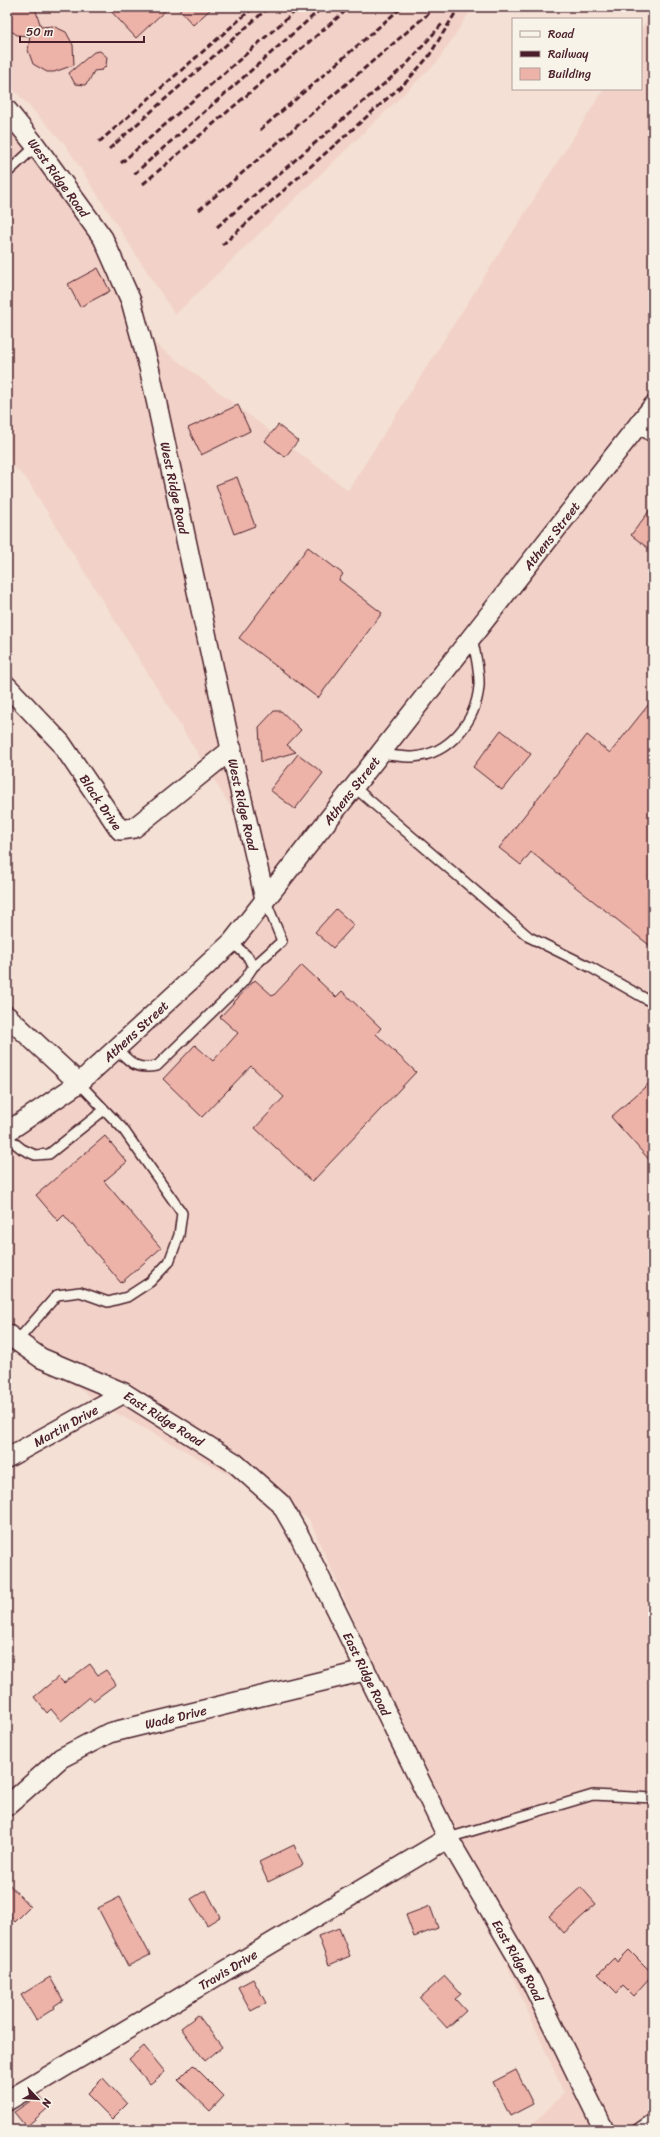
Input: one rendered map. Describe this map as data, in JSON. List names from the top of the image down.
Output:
{
  "streets": {
    "street": [
      "West Ridge Road",
      "Athens Street",
      "Black Drive",
      "East Ridge Road",
      "Martin Drive",
      "Wade Drive",
      "Travis Drive"
    ]
  },
  "crossings": [
    ["West Ridge Road", "Athens Street"],
    ["West Ridge Road", "Black Drive"],
    ["East Ridge Road", "Martin Drive"],
    ["East Ridge Road", "Wade Drive"],
    ["East Ridge Road", "Travis Drive"]
  ],
  "legend": ["Road", "Railway", "Building"],
  "scale_bar": "50 m",
  "north": "bottom right"
}
